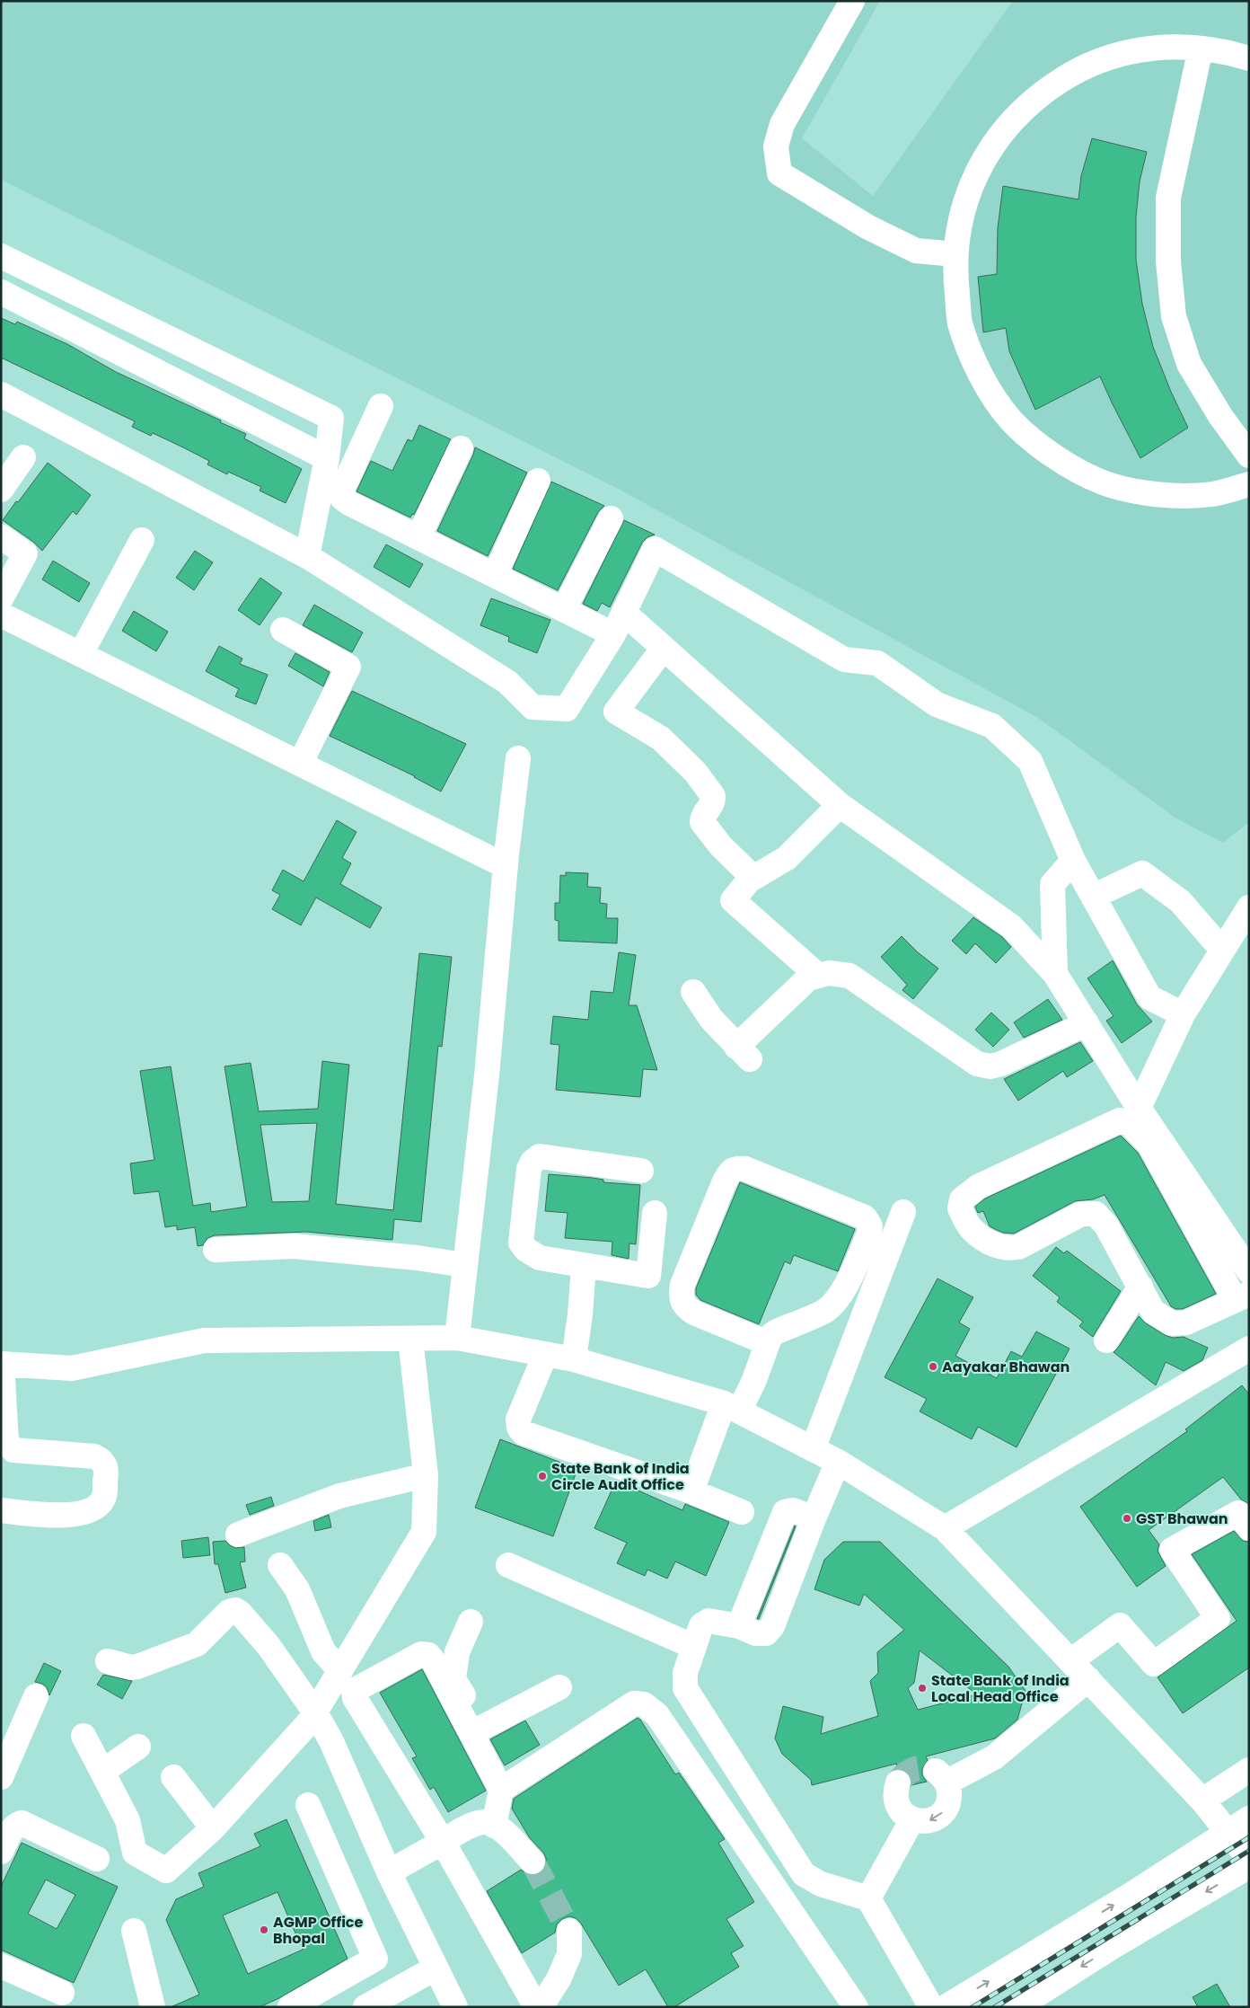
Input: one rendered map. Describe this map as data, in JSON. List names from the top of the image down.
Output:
{
  "places": [
    "Aayakar Bhawan",
    "State Bank of India Circle Audit Office",
    "GST Bhawan",
    "State Bank of India Local Head Office",
    "AGMP Office Bhopal"
  ]
}
